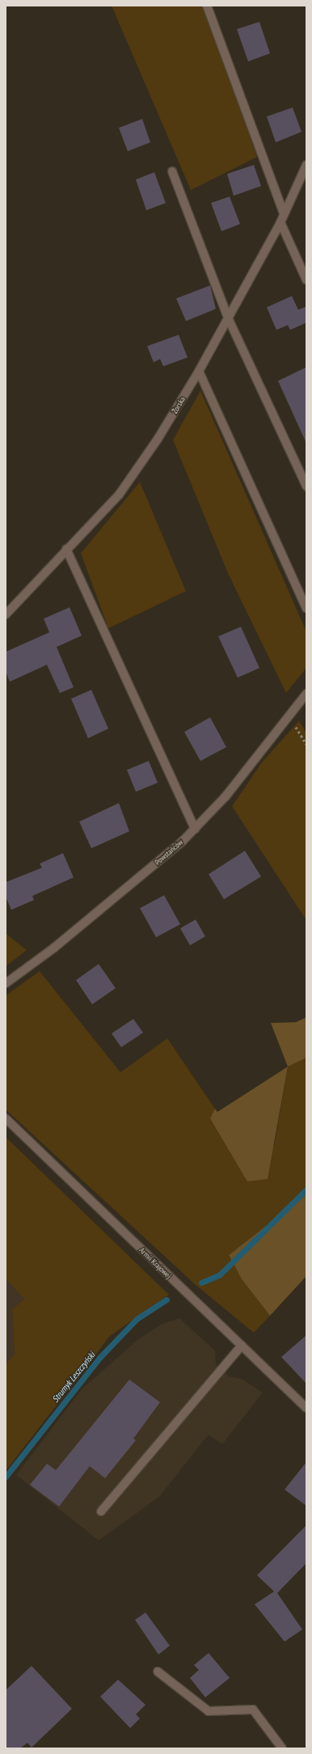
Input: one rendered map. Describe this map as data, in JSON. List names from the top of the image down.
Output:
{
  "streets": {
    "street": ["Żorska", "Powstańców", "Armii Krajowej"]
  },
  "water": ["Strumyk Leszczyński"]
}
